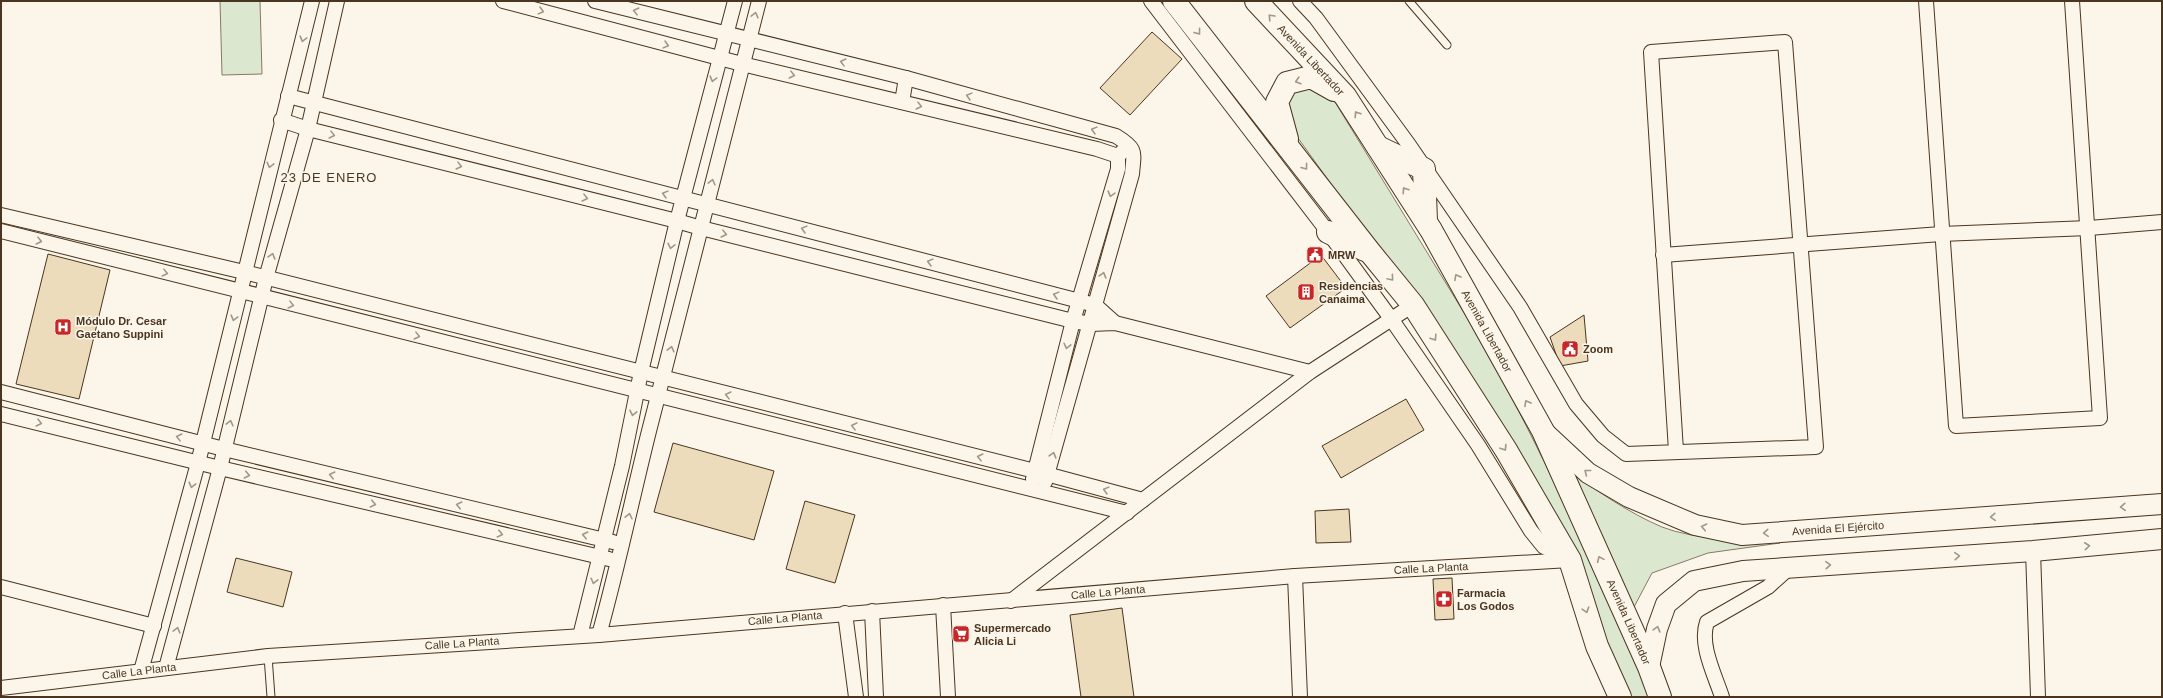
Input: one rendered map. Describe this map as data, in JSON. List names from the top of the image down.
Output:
{
  "streets": {
    "highway": ["Avenida Libertador"],
    "street": ["Avenida El Ejército", "Calle La Planta"]
  },
  "crossings": [
    ["Avenida Libertador", "Avenida El Ejército"]
  ],
  "districts": ["23 DE ENERO"],
  "places": {
    "public building": ["MRW", "Zoom"],
    "building": ["Residencias Canaima"],
    "hospital": ["Módulo Dr. Cesar Gaetano Suppini"],
    "pharmacy": ["Farmacia Los Godos"],
    "supermarket": ["Supermercado Alicia Li"]
  }
}
